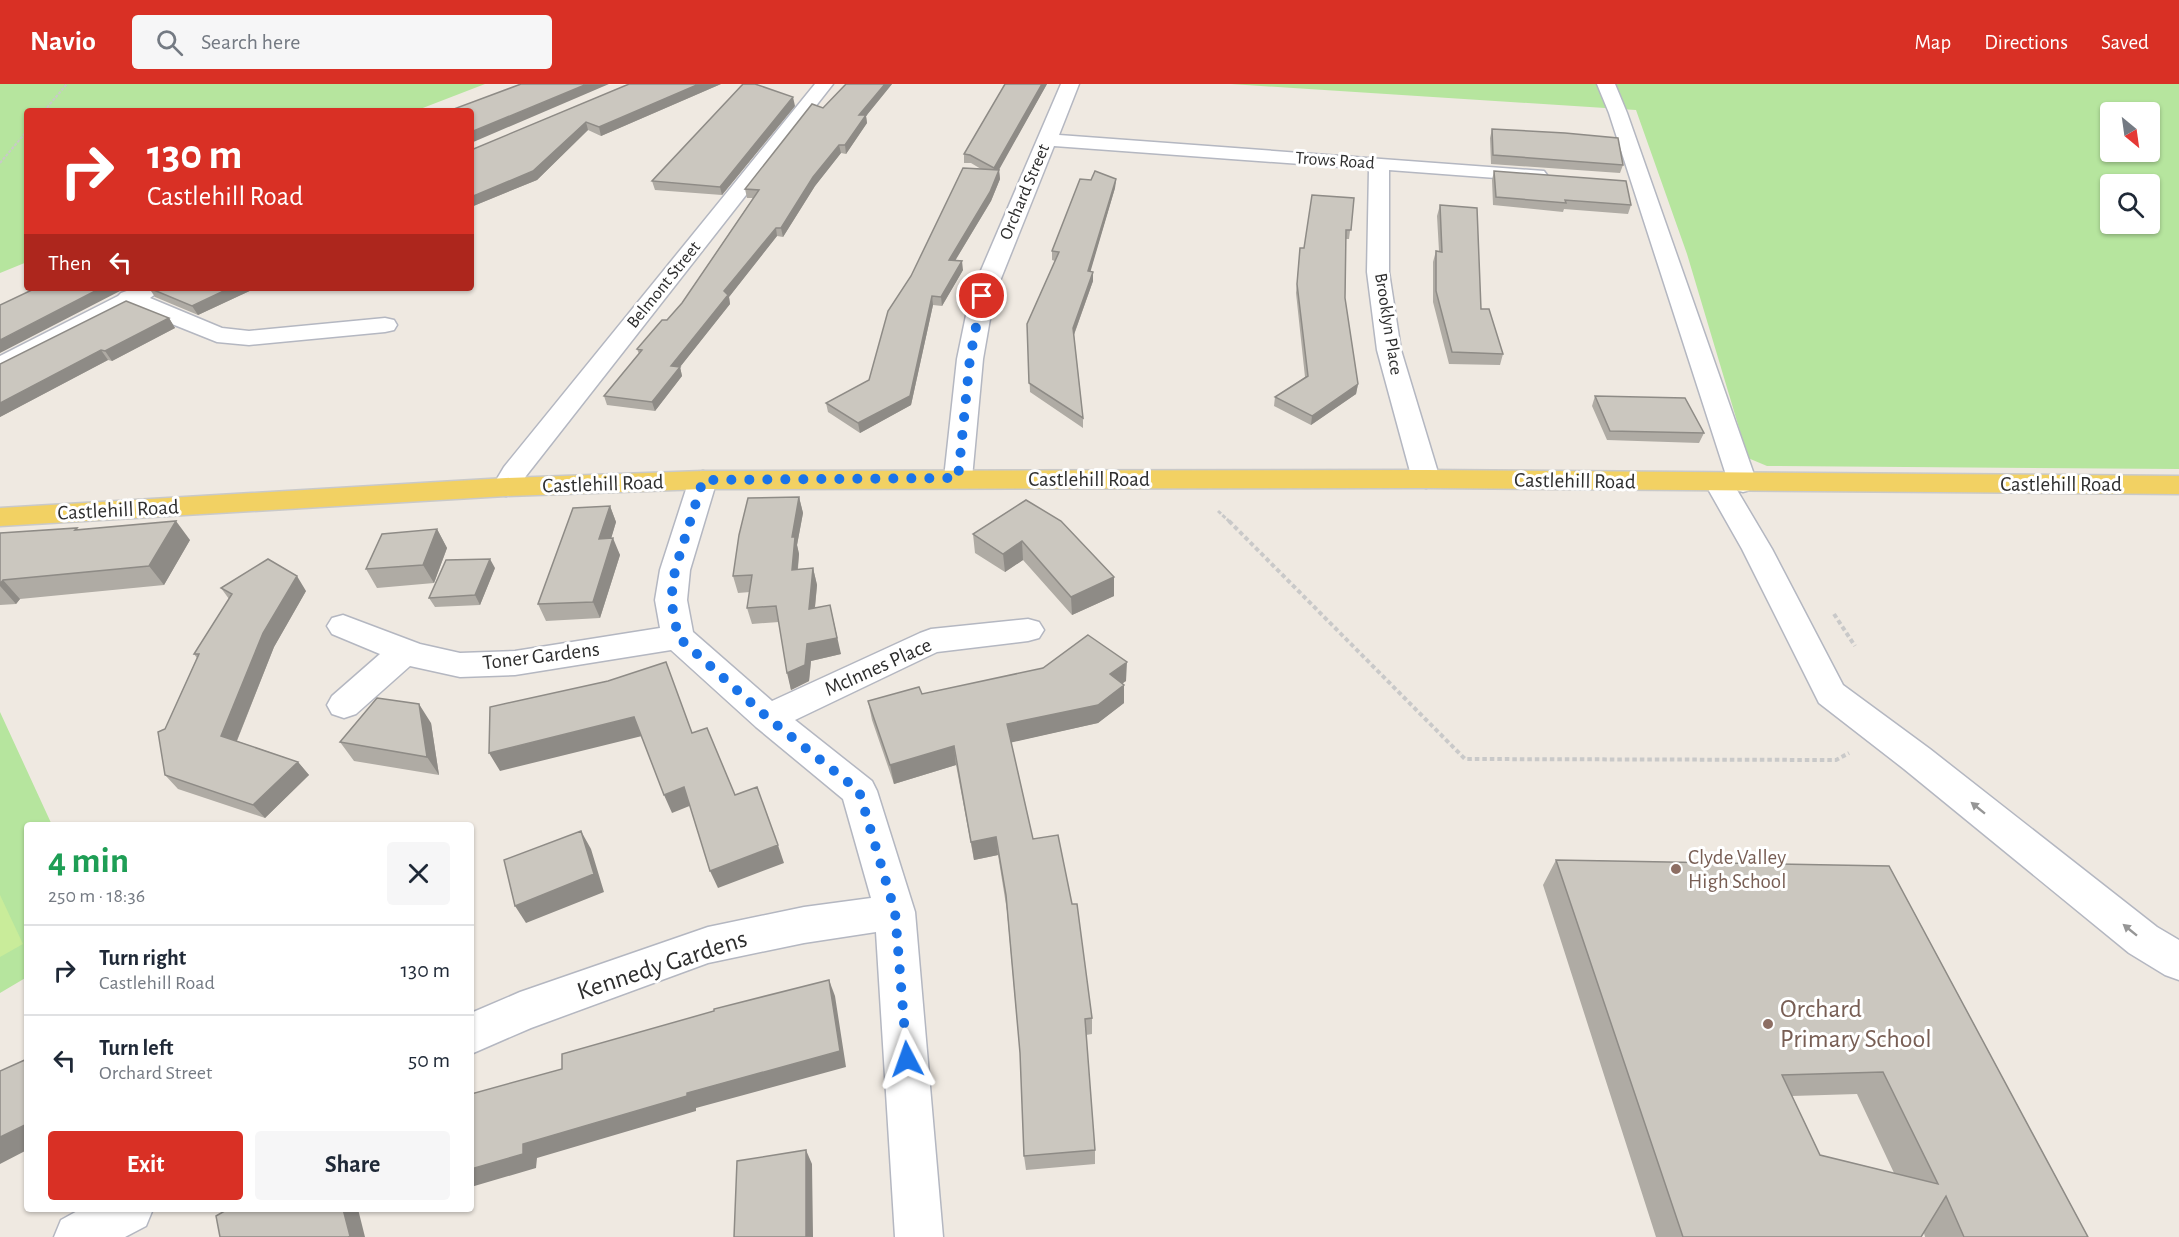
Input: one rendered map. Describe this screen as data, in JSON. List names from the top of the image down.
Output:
{
  "streets": {
    "main road": ["Castlehill Road"],
    "street": [
      "Trows Road",
      "Orchard Street",
      "Belmont Street",
      "Brooklyn Place",
      "Toner Gardens",
      "McInnes Place",
      "Kennedy Gardens"
    ]
  },
  "crossings": [
    ["Trows Road", "Orchard Street"],
    ["Trows Road", "Brooklyn Place"],
    ["Orchard Street", "Castlehill Road"],
    ["Belmont Street", "Castlehill Road"],
    ["Brooklyn Place", "Castlehill Road"]
  ],
  "places": ["Clyde Valley High School", "Orchard Primary School"],
  "north": "bottom right",
  "page": {
    "header": "Navio",
    "search": "Search here",
    "nav": ["Map", "Directions", "Saved"],
    "turn": ["130 m", "Castlehill Road"],
    "then": "Then",
    "heading": ["4 min", "250 m · 18:36"],
    "list": [
      {
        "name": "Turn right",
        "note": "Castlehill Road",
        "value": "130 m"
      },
      {
        "name": "Turn left",
        "note": "Orchard Street",
        "value": "50 m"
      }
    ],
    "buttons": ["Exit", "Share"]
  }
}
